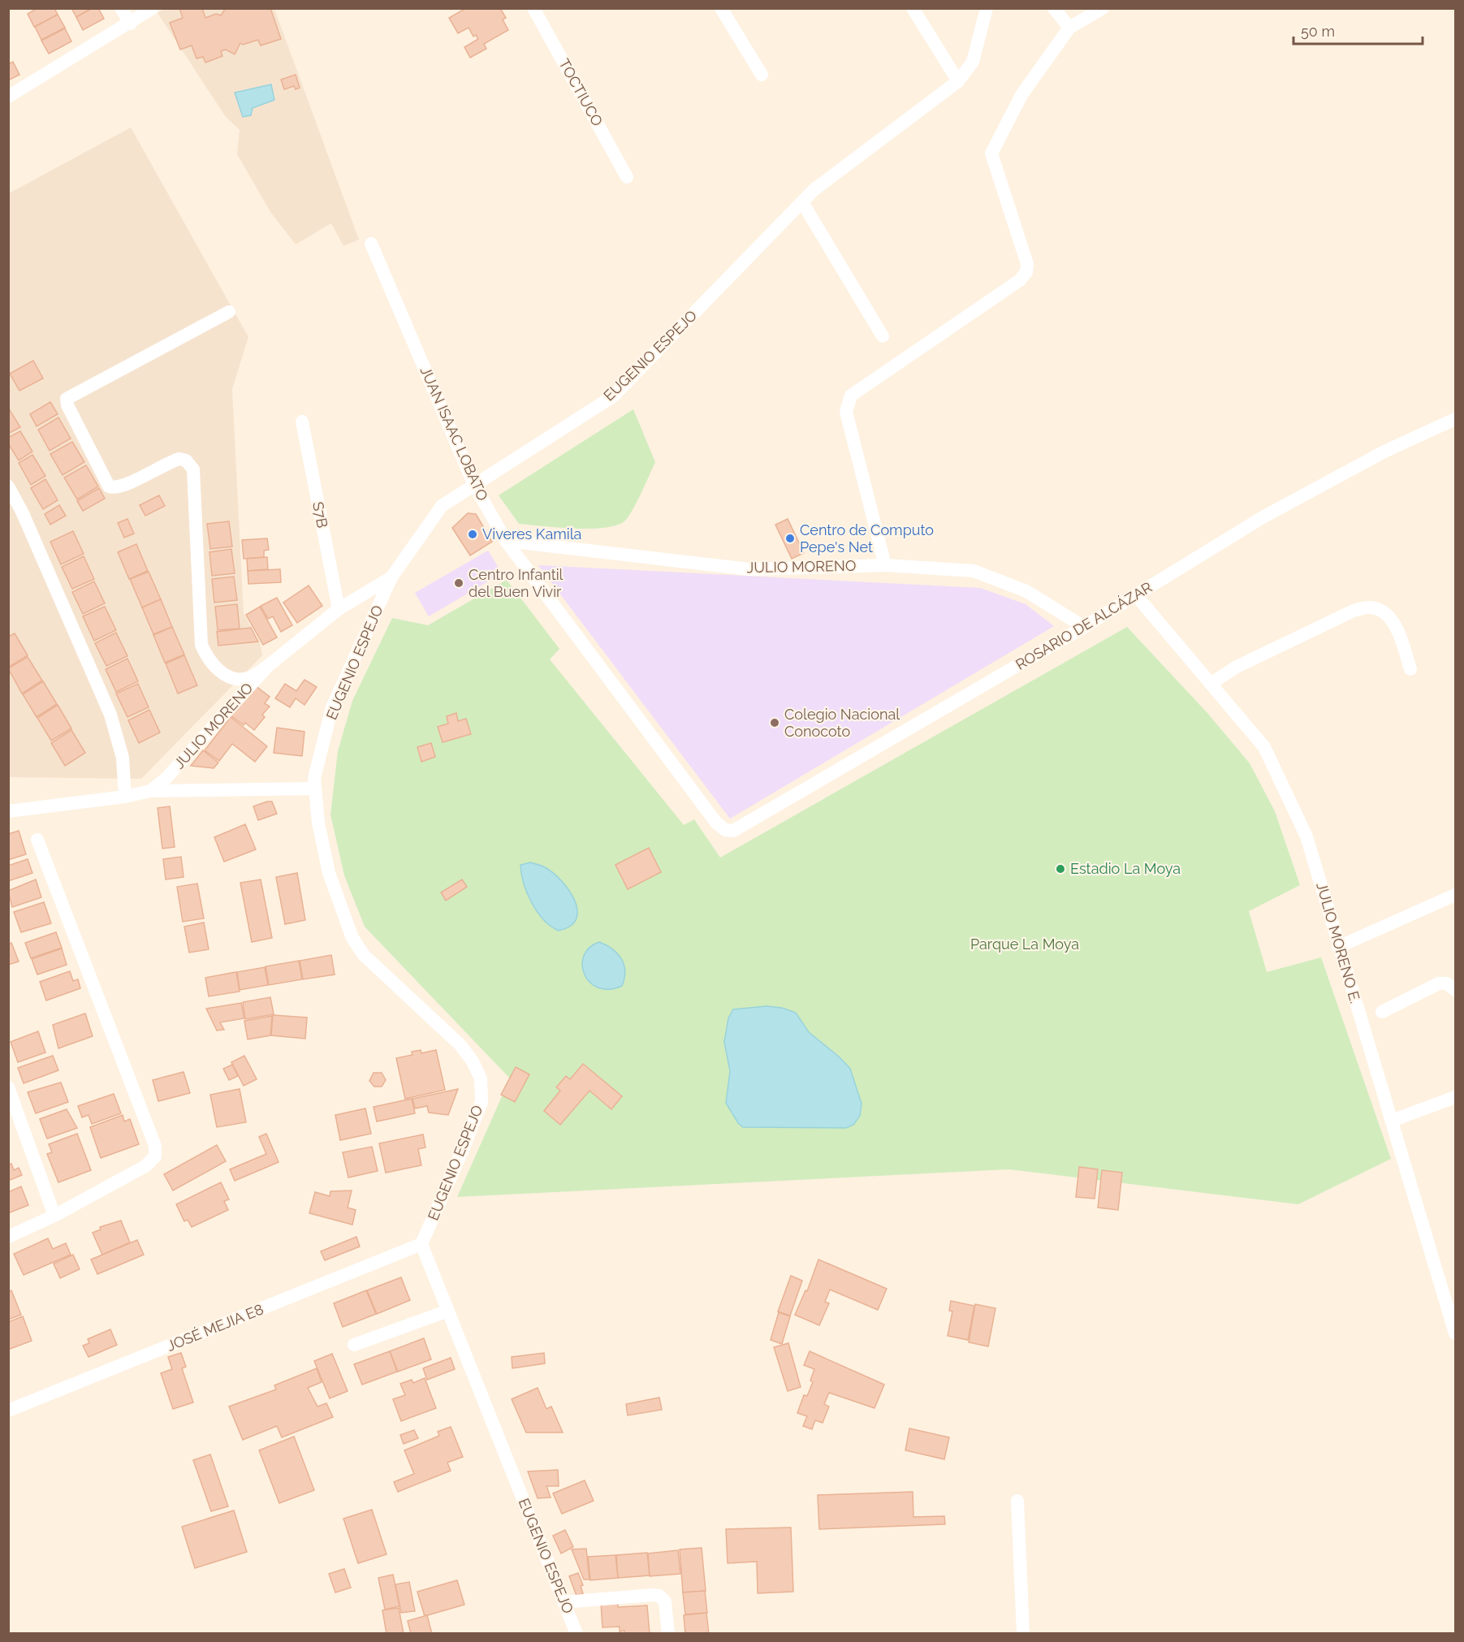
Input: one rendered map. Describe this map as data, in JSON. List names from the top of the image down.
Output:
{
  "streets": {
    "street": [
      "TOCTIUCO",
      "EUGENIO ESPEJO",
      "JUAN ISAAC LOBATO",
      "S7B",
      "JULIO MORENO",
      "ROSARIO DE ALCÁZAR",
      "JULIO MORENO E.",
      "JOSÉ MEJIA E8"
    ]
  },
  "crossings": [
    ["EUGENIO ESPEJO", "JUAN ISAAC LOBATO"],
    ["EUGENIO ESPEJO", "JULIO MORENO"],
    ["EUGENIO ESPEJO", "JOSÉ MEJIA E8"],
    ["JUAN ISAAC LOBATO", "JULIO MORENO"],
    ["JUAN ISAAC LOBATO", "ROSARIO DE ALCÁZAR"],
    ["S7B", "JULIO MORENO"],
    ["JULIO MORENO", "ROSARIO DE ALCÁZAR"],
    ["ROSARIO DE ALCÁZAR", "JULIO MORENO E."]
  ],
  "parks": ["Parque La Moya"],
  "places": [
    "Viveres Kamila",
    "Centro de Computo Pepe's Net",
    "Centro Infantil del Buen Vivir",
    "Colegio Nacional Conocoto",
    "Estadio La Moya"
  ],
  "scale_bar": "50 m"
}
